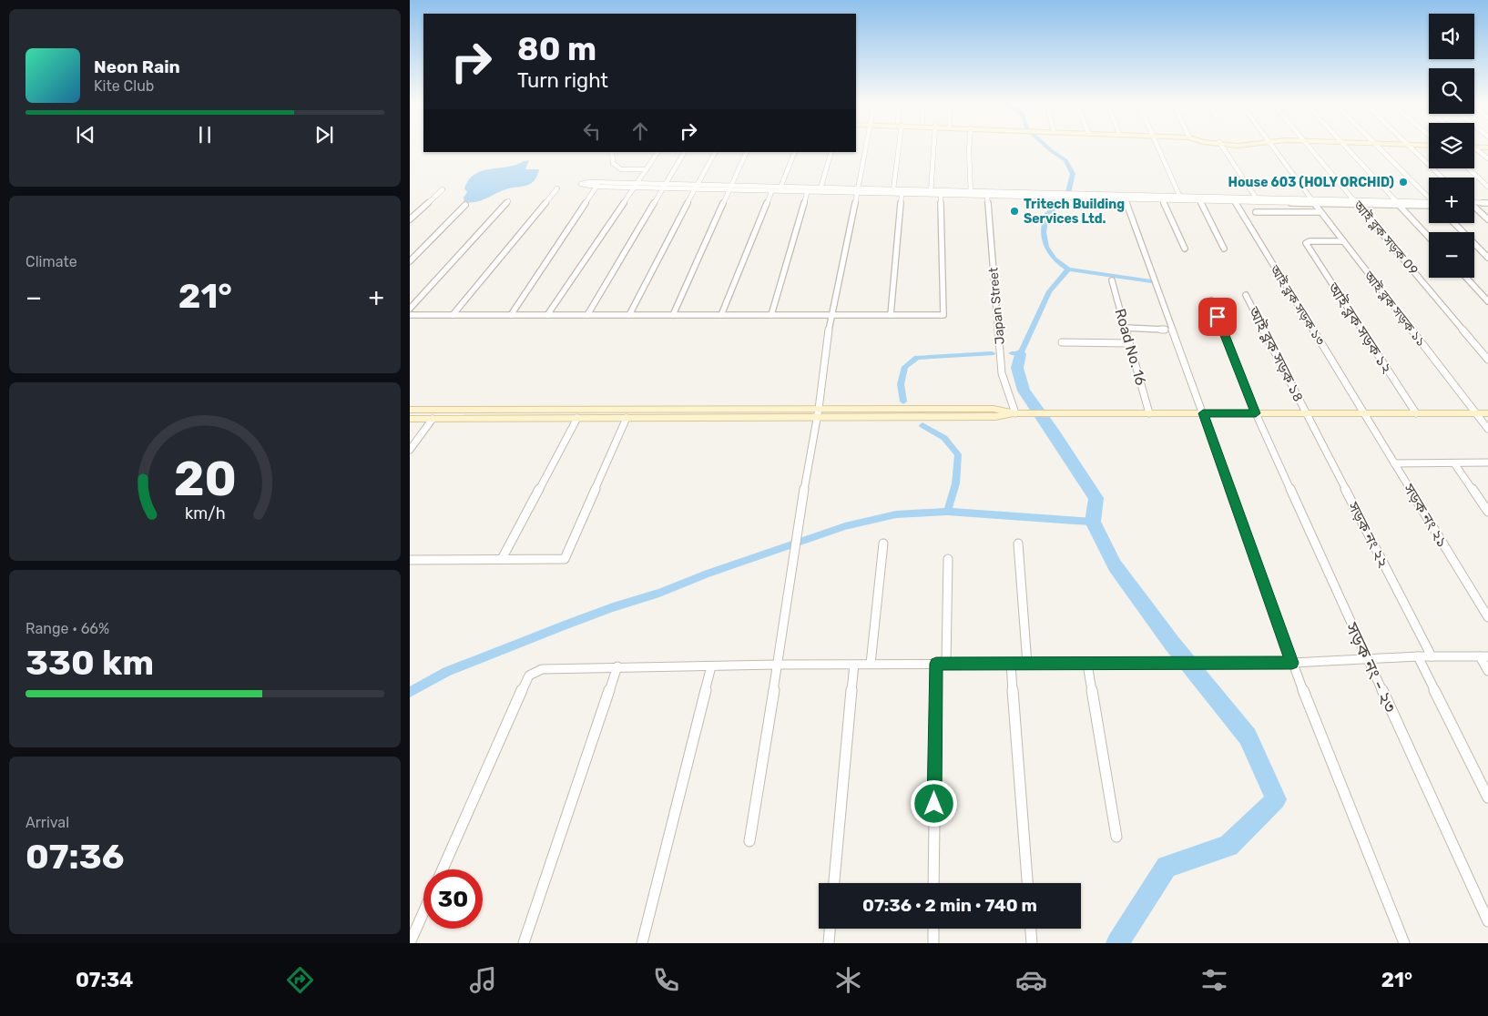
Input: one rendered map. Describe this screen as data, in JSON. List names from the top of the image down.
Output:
{
  "streets": {
    "street": [
      "আই ব্লক সড়ক 09",
      "আই ব্লক সড়ক ১৩",
      "Japan Street",
      "আই ব্লক সড়ক ১১",
      "আই ব্লক সড়ক ১২",
      "Road No. 16",
      "আই ব্লক সড়ক ১৪",
      "সড়ক নং ২১",
      "সড়ক নং ২২",
      "সড়ক নং - ২৩"
    ]
  },
  "crossings": [
    ["আই ব্লক সড়ক ১৩", "সড়ক নং ২১"],
    ["আই ব্লক সড়ক ১১", "আই ব্লক সড়ক ১২"],
    ["আই ব্লক সড়ক ১৪", "সড়ক নং ২২"]
  ],
  "places": ["House 603 (HOLY ORCHID)", "Tritech Building Services Ltd."],
  "page": {
    "map_buttons": ["+", "−"],
    "turn": ["80 m", "Turn right"],
    "song": ["Neon Rain", "Kite Club"],
    "tile": [
      "Climate",
      ["Range · 66%", "330 km"],
      ["Arrival", "07:36"]
    ],
    "heat": ["−", "21°", "+"],
    "limit": "30",
    "trip": "07:36 · 2 min · 740 m",
    "tabs": ["07:34", "21°"],
    "gauge": ["20", "km/h"]
  }
}
